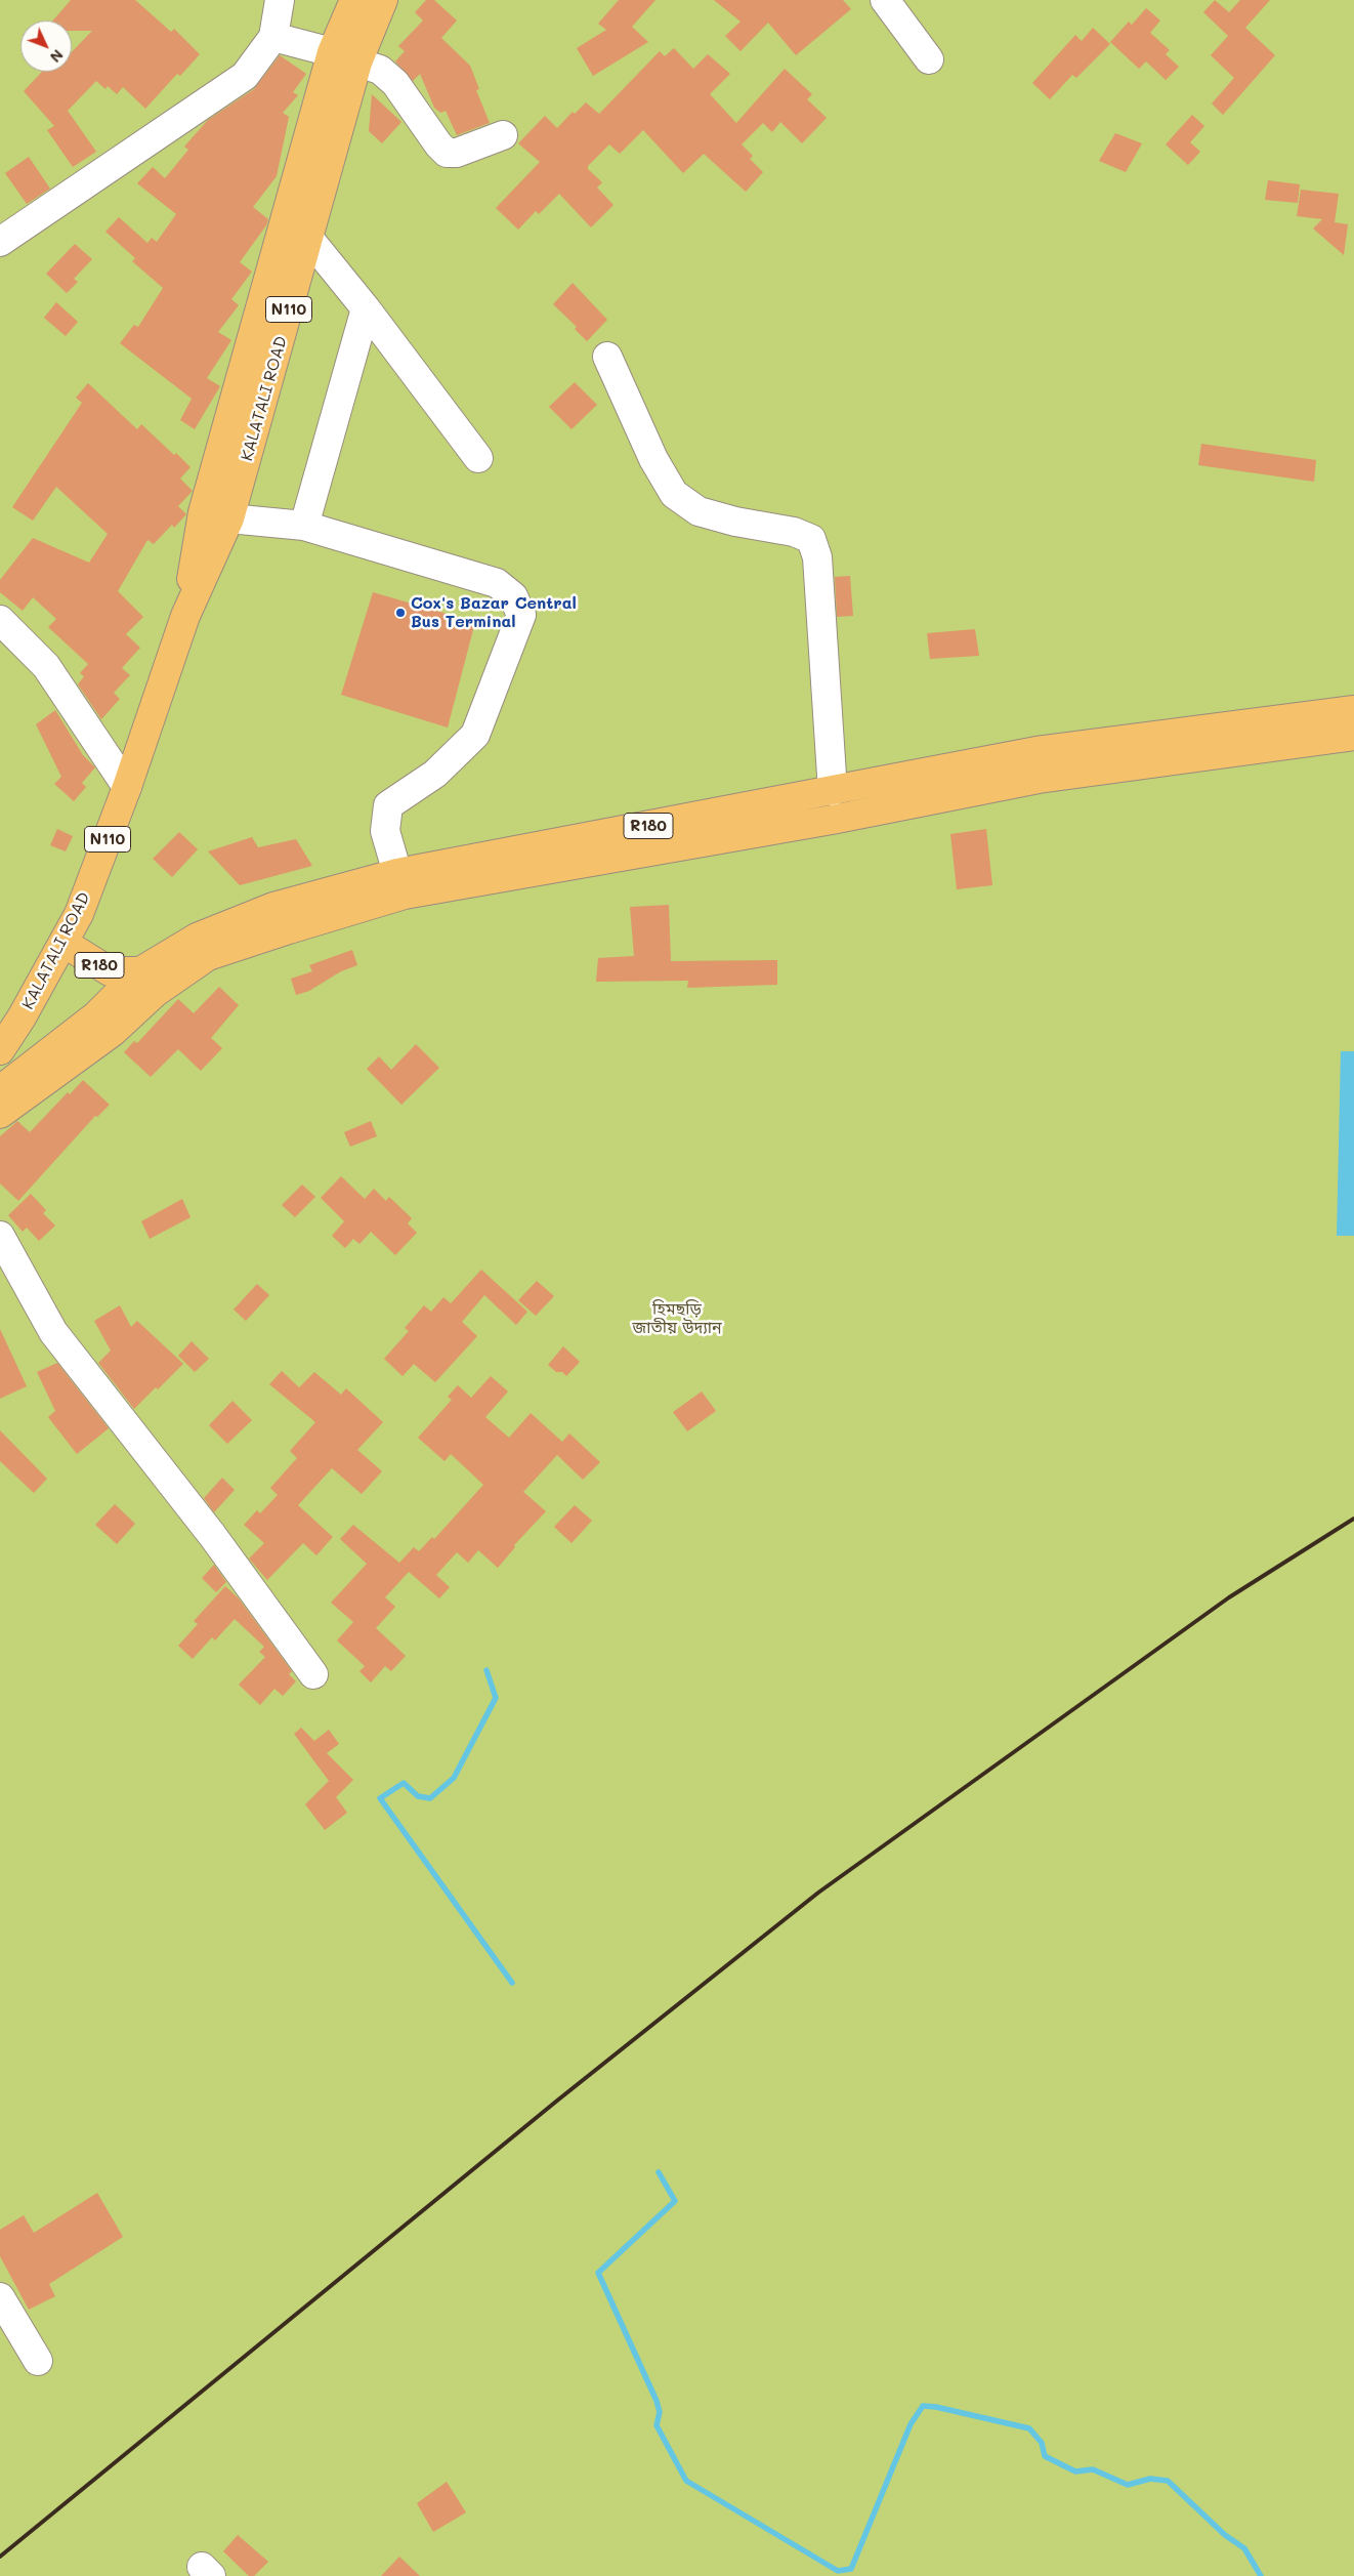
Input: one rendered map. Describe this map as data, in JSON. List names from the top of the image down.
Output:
{
  "streets": {
    "main road": ["N110", "KALATALI ROAD", "R180"]
  },
  "crossings": [
    ["KALATALI ROAD", "R180"]
  ],
  "parks": ["হিমছড়ি জাতীয় উদ্যান"],
  "places": ["Cox's Bazar Central Bus Terminal"],
  "north": "bottom right"
}
